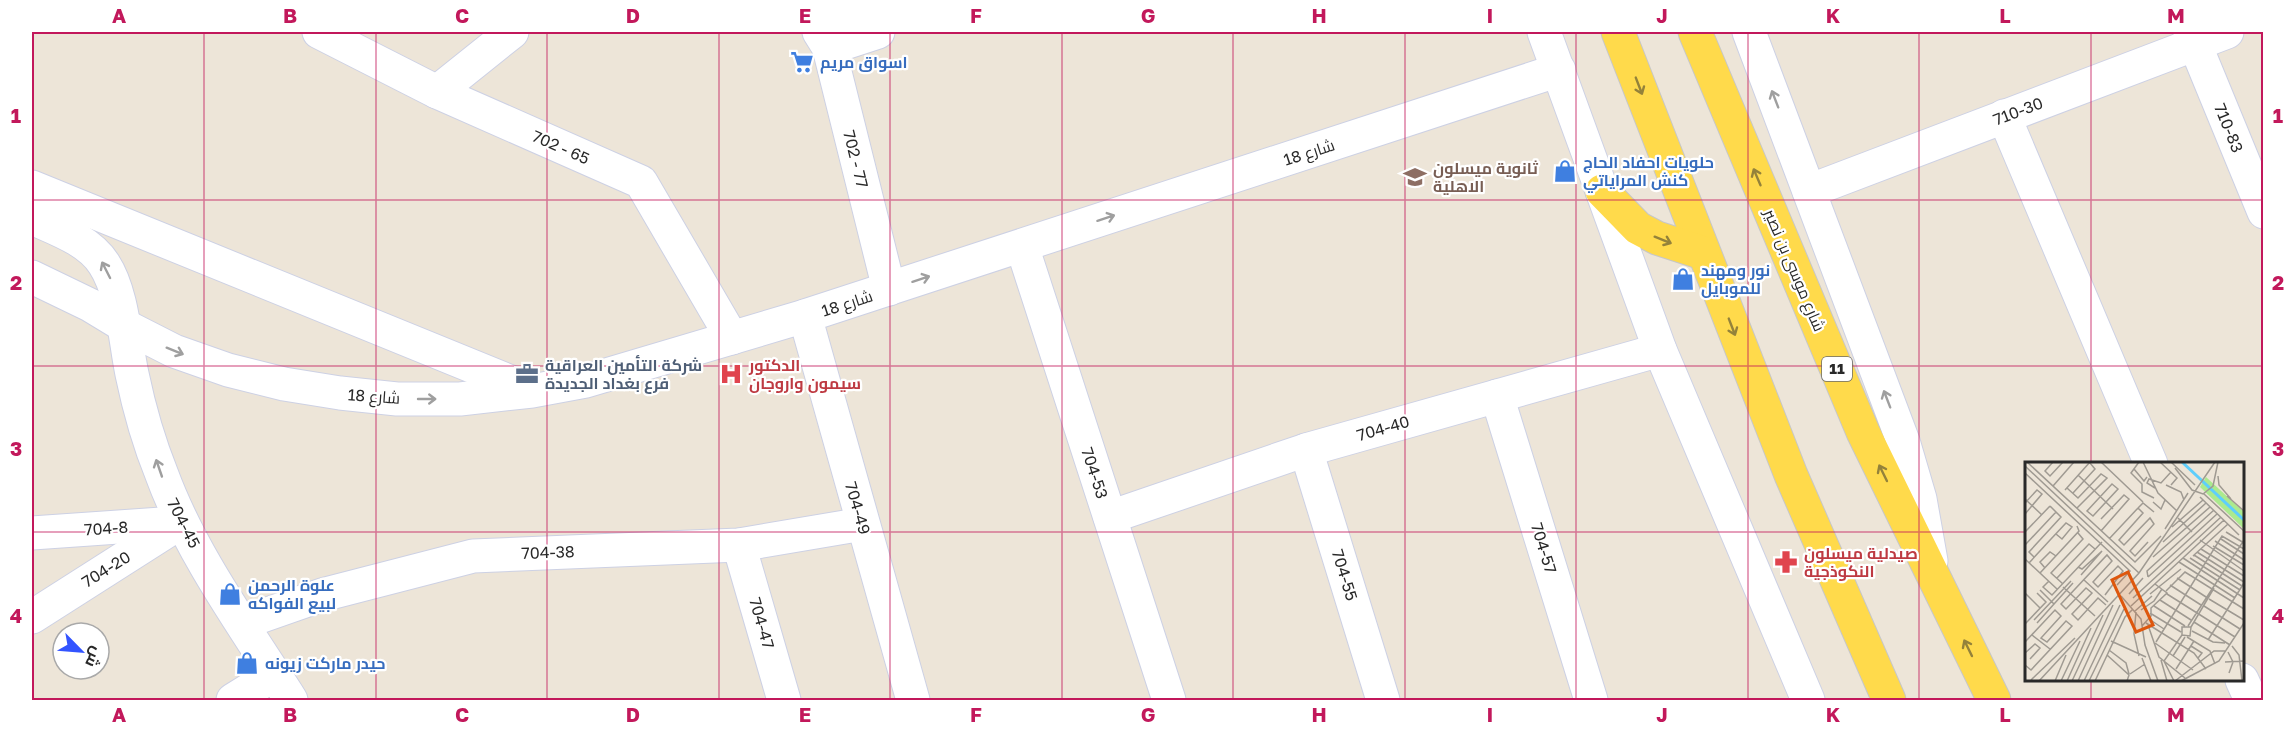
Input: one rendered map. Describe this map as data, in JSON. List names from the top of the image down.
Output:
{
  "streets": {
    "main road": ["شارع موسى بن نصير", "11"],
    "street": [
      "710-30",
      "710-83",
      "702 - 65",
      "شارع 18",
      "702 - 77",
      "704-40",
      "704-53",
      "704-49",
      "704-45",
      "704-8",
      "704-57",
      "704-38",
      "704-20",
      "704-55",
      "704-47"
    ]
  },
  "crossings": [
    ["710-30", "710-83"],
    ["702 - 65", "شارع 18"],
    ["شارع 18", "702 - 77"],
    ["شارع 18", "704-53"],
    ["شارع 18", "704-49"],
    ["شارع 18", "704-45"],
    ["704-40", "704-53"],
    ["704-40", "704-57"],
    ["704-40", "704-55"],
    ["704-49", "704-38"],
    ["704-45", "704-8"],
    ["704-45", "704-38"],
    ["704-45", "704-20"],
    ["704-8", "704-20"],
    ["704-38", "704-47"]
  ],
  "one_way": ["شارع 18", "704-45"],
  "places": {
    "supermarket": ["اسواق مريم"],
    "shop": [
      "حلويات احفاد الحاج كنش المراياتي",
      "نور ومهند للموبايل",
      "علوة الرحمن لبيع الفواكه",
      "حيدر ماركت زيونه"
    ],
    "school or university": ["ثانوية ميسلون الاهلية"],
    "office": ["شركة التأمين العراقية فرع بغداد الجديدة"],
    "hospital": ["الدكتور سيمون واروجان"],
    "pharmacy": ["صيدلية ميسلون النكوذجية"]
  },
  "north": "bottom right",
  "grid": {
    "columns": [
      "A",
      "B",
      "C",
      "D",
      "E",
      "F",
      "G",
      "H",
      "I",
      "J",
      "K",
      "L",
      "M"
    ],
    "rows": [
      "1",
      "2",
      "3",
      "4"
    ]
  }
}
